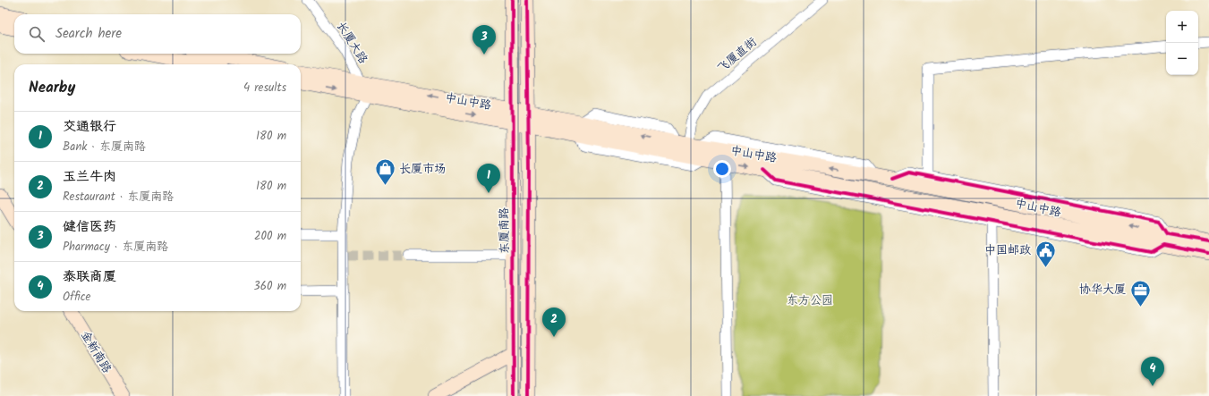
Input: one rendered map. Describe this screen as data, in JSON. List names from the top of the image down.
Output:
{
  "streets": {
    "main road": ["中山中路", "东厦南路", "金新南路"],
    "street": ["长厦大路", "飞厦直街"]
  },
  "crossings": [
    ["长厦大路", "中山中路"],
    ["飞厦直街", "中山中路"],
    ["中山中路", "东厦南路"]
  ],
  "parks": ["东方公园"],
  "places": {
    "shop": ["长厦市场"],
    "public building": ["中国邮政"],
    "office": ["协华大厦"]
  },
  "page": {
    "map_buttons": ["+", "−"],
    "search": "Search here",
    "pins": [
      "3",
      "1",
      "2",
      "4"
    ],
    "heading": ["Nearby", "4 results"],
    "list": [
      {
        "mark": "1",
        "name": "交通银行",
        "note": "Bank · 东厦南路",
        "value": "180 m"
      },
      {
        "mark": "2",
        "name": "玉兰牛肉",
        "note": "Restaurant · 东厦南路",
        "value": "180 m"
      },
      {
        "mark": "3",
        "name": "健信医药",
        "note": "Pharmacy · 东厦南路",
        "value": "200 m"
      },
      {
        "mark": "4",
        "name": "泰联商厦",
        "note": "Office",
        "value": "360 m"
      }
    ]
  }
}
